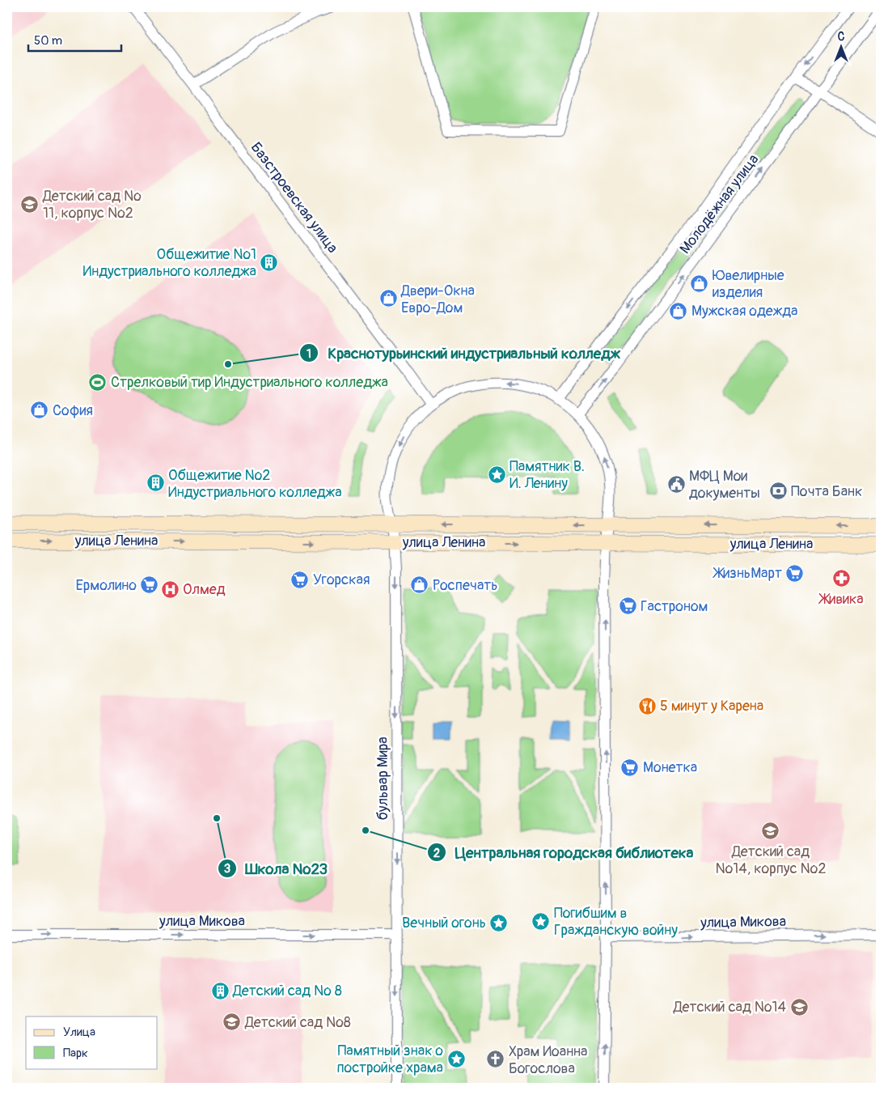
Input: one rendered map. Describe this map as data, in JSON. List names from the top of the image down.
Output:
{
  "streets": {
    "street": [
      "Базстроевская улица",
      "Молодёжная улица",
      "улица Ленина",
      "бульвар Мира",
      "улица Микова"
    ]
  },
  "crossings": [
    ["Базстроевская улица", "бульвар Мира"],
    ["Молодёжная улица", "бульвар Мира"],
    ["улица Ленина", "бульвар Мира"],
    ["бульвар Мира", "улица Микова"]
  ],
  "one_way": ["улица Микова"],
  "places": {
    "school or university": [
      "Детский сад № 11, корпус №2",
      "Детский сад №14, корпус №2",
      "Детский сад №14",
      "Детский сад №8"
    ],
    "building": ["Общежитие №1 Индустриального колледжа", "Общежитие №2 Индустриального колледжа", "Детский сад № 8"],
    "shop": [
      "Ювелирные изделия",
      "Двери-Окна Евро-Дом",
      "Мужская одежда",
      "София",
      "Роспечать"
    ],
    "other": ["Краснотурьинский индустриальный колледж", "Школа №23", "Центральная городская библиотека"],
    "sports": ["Стрелковый тир Индустриального колледжа"],
    "place": [
      "Памятник В. И. Ленину",
      "Погибшим в Гражданскую войну",
      "Вечный огонь",
      "Памятный знак о постройке храма"
    ],
    "public building": ["МФЦ Мои документы"],
    "bank": ["Почта Банк"],
    "supermarket": [
      "ЖизньМарт",
      "Угорская",
      "Ермолино",
      "Гастроном",
      "Монетка"
    ],
    "pharmacy": ["Живика"],
    "hospital": ["Олмед"],
    "restaurant": ["5 минут у Карена"],
    "church": ["Храм Иоанна Богослова"]
  },
  "legend": ["Улица", "Парк"],
  "scale_bar": "50 m",
  "north": "top"
}
